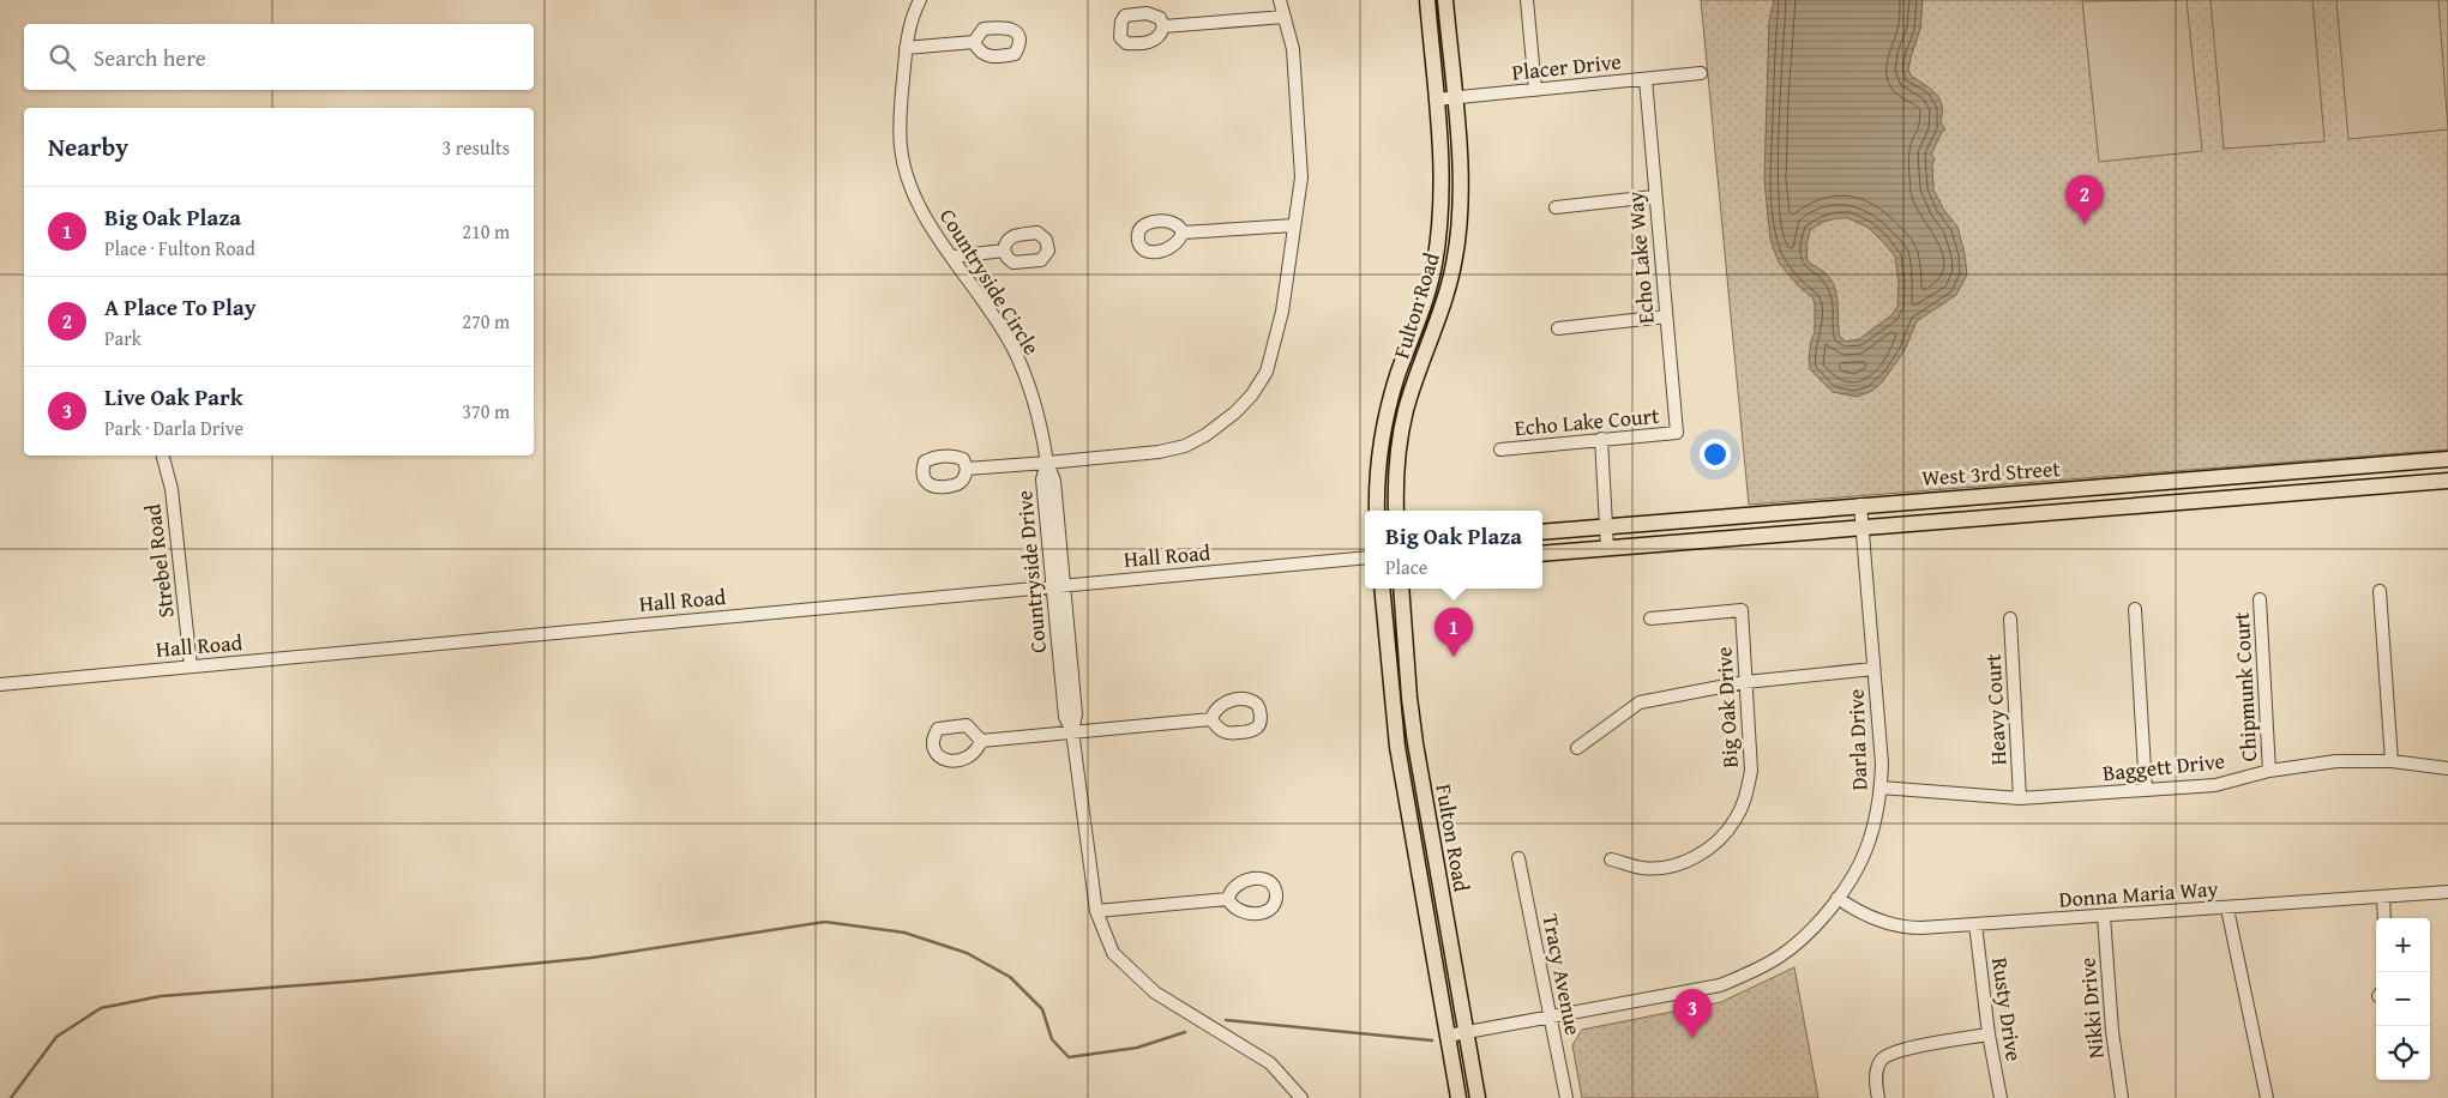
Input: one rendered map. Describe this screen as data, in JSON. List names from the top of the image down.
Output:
{
  "streets": {
    "main road": ["Fulton Road", "West 3rd Street"],
    "street": [
      "Placer Drive",
      "Echo Lake Way",
      "Countryside Circle",
      "Echo Lake Court",
      "Hall Road",
      "Strebel Road",
      "Countryside Drive",
      "Chipmunk Court",
      "Big Oak Drive",
      "Heavy Court",
      "Darla Drive",
      "Baggett Drive",
      "Donna Maria Way",
      "Tracy Avenue",
      "Nikki Drive",
      "Rusty Drive"
    ]
  },
  "crossings": [
    ["Placer Drive", "Echo Lake Way"],
    ["Placer Drive", "Fulton Road"],
    ["Echo Lake Way", "Echo Lake Court"],
    ["Countryside Circle", "Countryside Drive"],
    ["Fulton Road", "Darla Drive"],
    ["West 3rd Street", "Darla Drive"],
    ["Hall Road", "Strebel Road"],
    ["Hall Road", "Countryside Drive"],
    ["Chipmunk Court", "Baggett Drive"],
    ["Heavy Court", "Baggett Drive"],
    ["Darla Drive", "Baggett Drive"],
    ["Darla Drive", "Donna Maria Way"],
    ["Darla Drive", "Tracy Avenue"],
    ["Donna Maria Way", "Nikki Drive"],
    ["Donna Maria Way", "Rusty Drive"]
  ],
  "page": {
    "search": "Search here",
    "heading": ["Nearby", "3 results"],
    "pins": ["2", "1", "3"],
    "list": [
      {
        "mark": "1",
        "name": "Big Oak Plaza",
        "note": "Place · Fulton Road",
        "value": "210 m"
      },
      {
        "mark": "2",
        "name": "A Place To Play",
        "note": "Park",
        "value": "270 m"
      },
      {
        "mark": "3",
        "name": "Live Oak Park",
        "note": "Park · Darla Drive",
        "value": "370 m"
      }
    ],
    "popup": ["Big Oak Plaza", "Place"],
    "map_buttons": ["+", "−"]
  }
}
